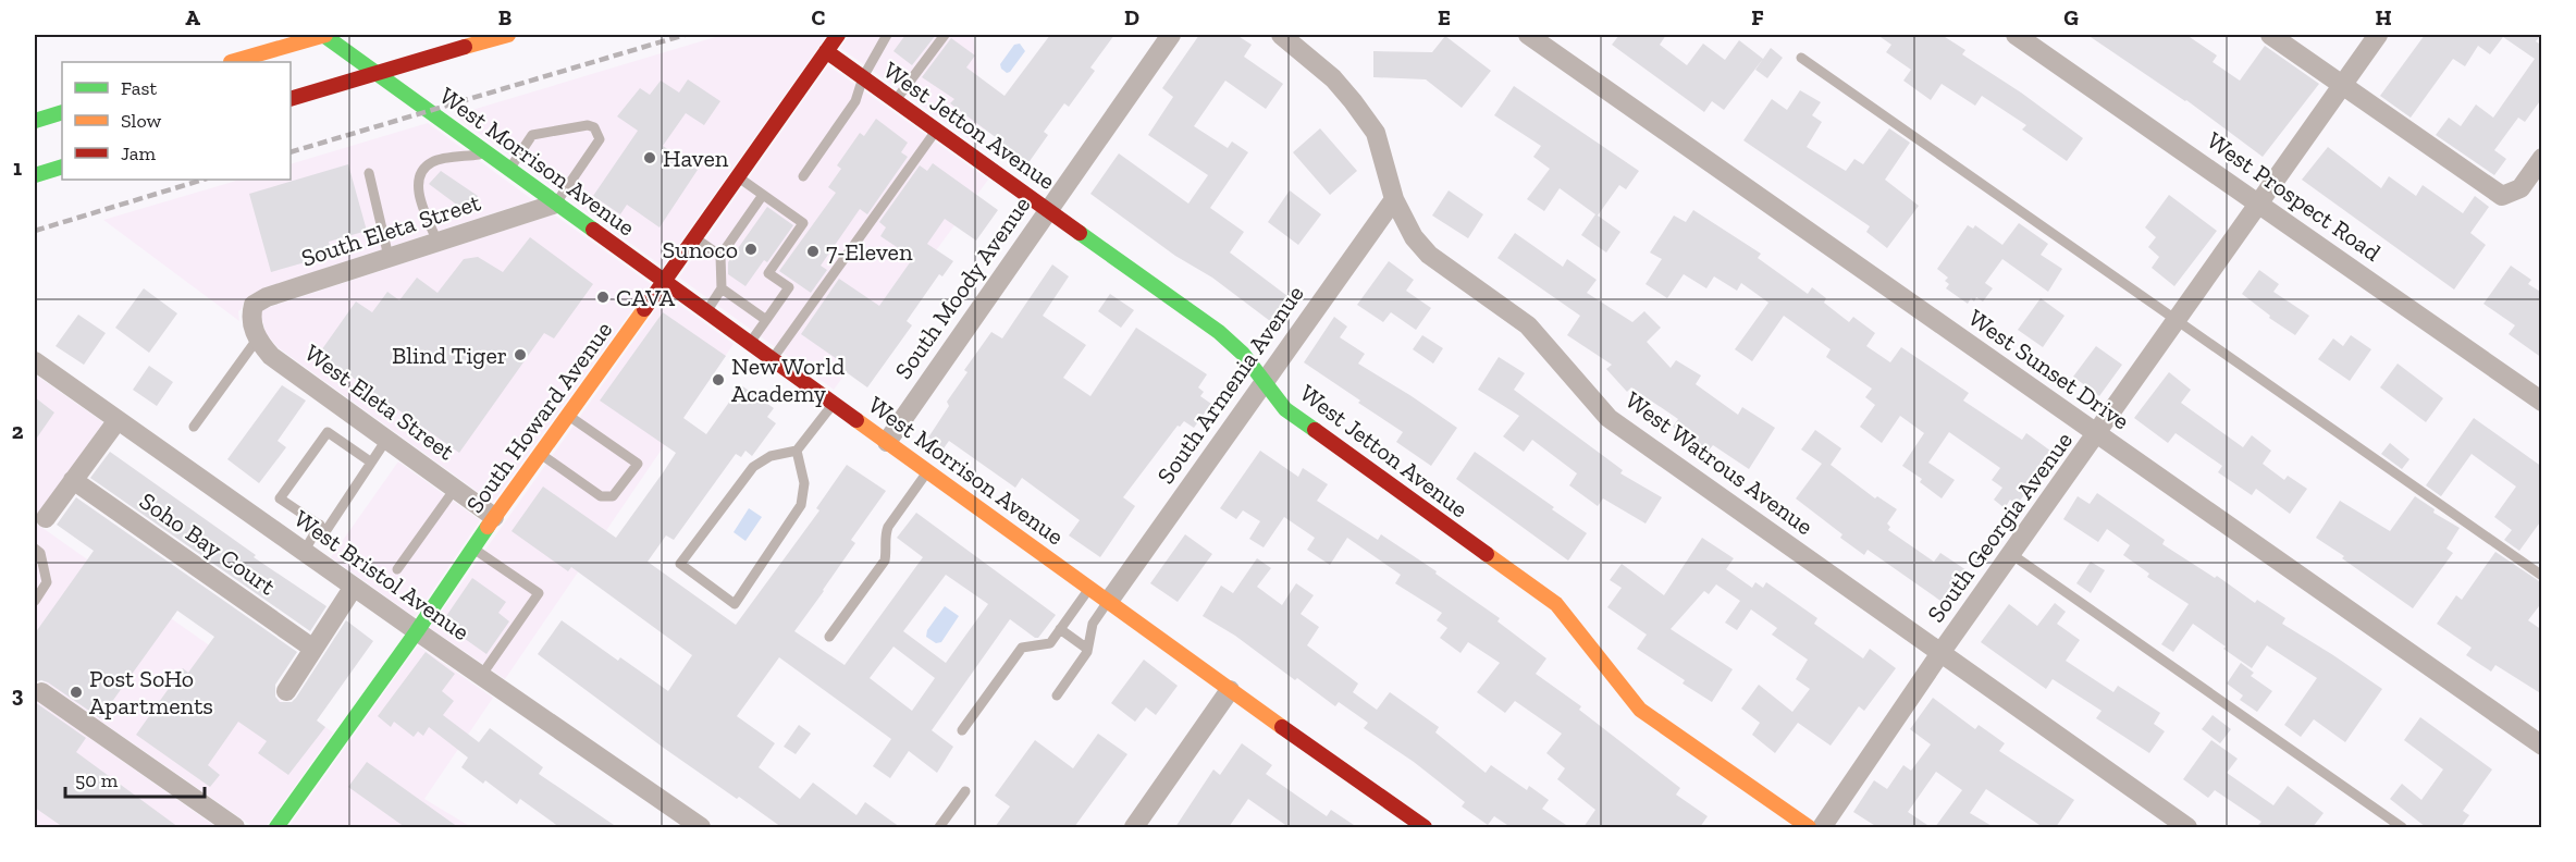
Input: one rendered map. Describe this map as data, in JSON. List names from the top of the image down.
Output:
{
  "streets": {
    "main road": ["West Jetton Avenue", "West Morrison Avenue", "South Howard Avenue"],
    "street": [
      "West Prospect Road",
      "South Eleta Street",
      "South Moody Avenue",
      "West Sunset Drive",
      "South Armenia Avenue",
      "West Eleta Street",
      "West Watrous Avenue",
      "South Georgia Avenue",
      "Soho Bay Court",
      "West Bristol Avenue"
    ]
  },
  "crossings": [
    ["West Jetton Avenue", "South Moody Avenue"],
    ["West Jetton Avenue", "South Armenia Avenue"],
    ["West Jetton Avenue", "South Howard Avenue"],
    ["West Morrison Avenue", "South Eleta Street"],
    ["West Morrison Avenue", "South Moody Avenue"],
    ["West Morrison Avenue", "South Armenia Avenue"],
    ["West Morrison Avenue", "South Howard Avenue"],
    ["West Prospect Road", "South Georgia Avenue"],
    ["South Eleta Street", "West Eleta Street"],
    ["West Sunset Drive", "South Georgia Avenue"],
    ["South Armenia Avenue", "West Watrous Avenue"],
    ["West Eleta Street", "South Howard Avenue"],
    ["South Howard Avenue", "West Bristol Avenue"],
    ["West Watrous Avenue", "South Georgia Avenue"]
  ],
  "places": [
    "Haven",
    "Sunoco",
    "7-Eleven",
    "CAVA",
    "Blind Tiger",
    "New World Academy",
    "Post SoHo Apartments"
  ],
  "legend": ["Fast", "Slow", "Jam"],
  "scale_bar": "50 m",
  "grid": {
    "columns": [
      "A",
      "B",
      "C",
      "D",
      "E",
      "F",
      "G",
      "H"
    ],
    "rows": ["1", "2", "3"]
  }
}
